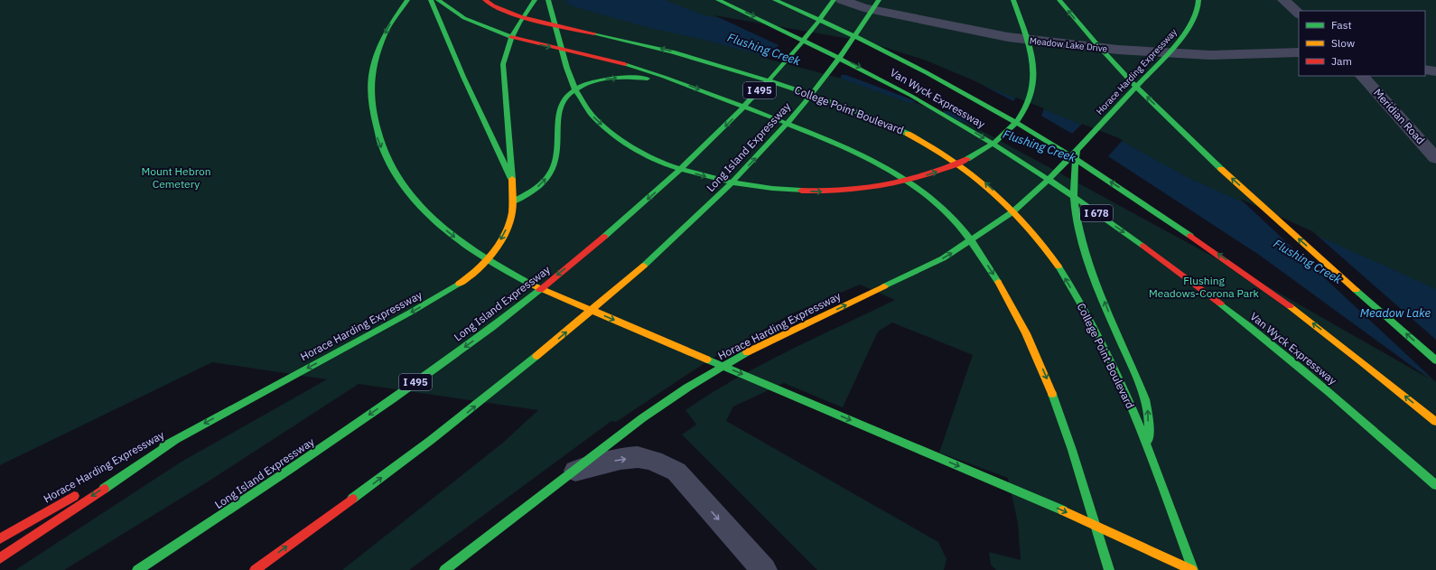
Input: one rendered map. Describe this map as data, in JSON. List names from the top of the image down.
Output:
{
  "streets": {
    "main road": [
      "Horace Harding Expressway",
      "I 495",
      "Van Wyck Expressway",
      "College Point Boulevard",
      "Long Island Expressway",
      "I 678"
    ],
    "street": ["Meadow Lake Drive", "Meridian Road"]
  },
  "crossings": [
    ["Horace Harding Expressway", "College Point Boulevard"]
  ],
  "water": ["Flushing Creek", "Meadow Lake"],
  "parks": ["Mount Hebron Cemetery", "Flushing Meadows-Corona Park"],
  "legend": ["Fast", "Slow", "Jam"]
}
